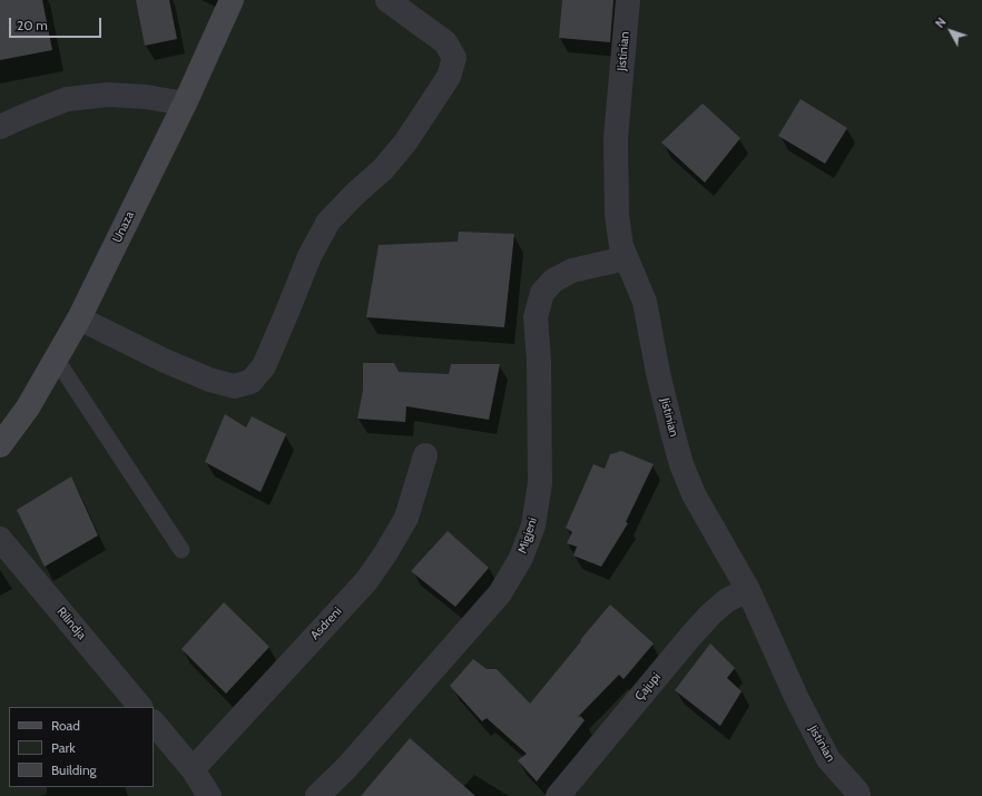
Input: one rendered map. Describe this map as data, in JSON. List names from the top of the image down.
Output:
{
  "streets": {
    "main road": ["Unaza"],
    "street": [
      "Jistinian",
      "Migjeni",
      "Rilindja",
      "Asdreni",
      "Çajupi"
    ]
  },
  "crossings": [
    ["Jistinian", "Migjeni"],
    ["Jistinian", "Çajupi"]
  ],
  "legend": ["Road", "Park", "Building"],
  "scale_bar": "20 m",
  "north": "top left"
}
